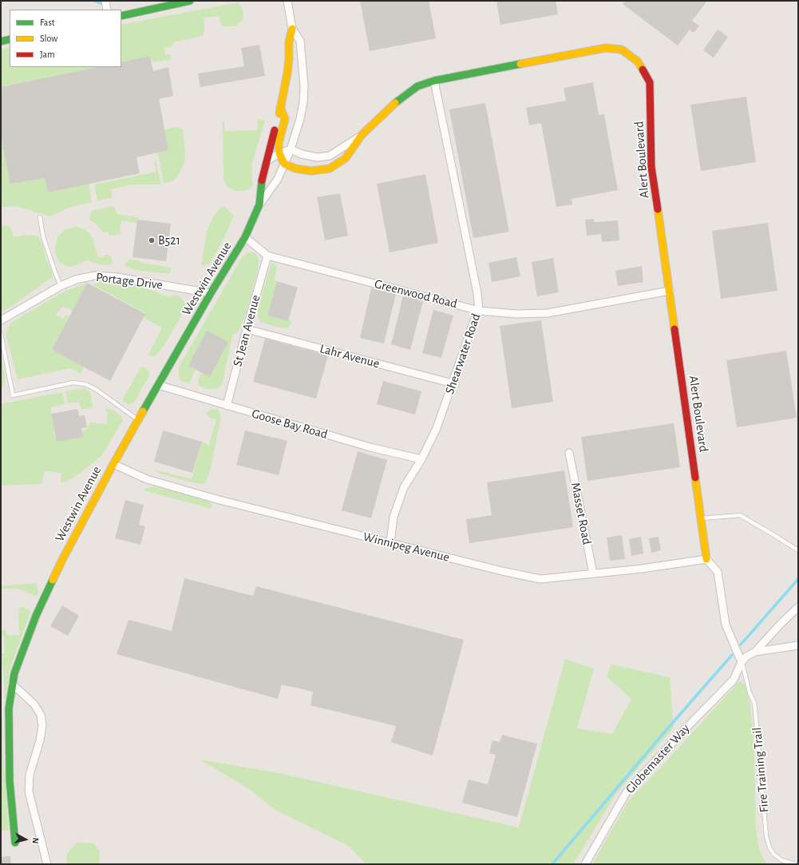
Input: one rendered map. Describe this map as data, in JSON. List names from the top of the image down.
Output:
{
  "streets": {
    "street": [
      "Alert Boulevard",
      "Westwin Avenue",
      "Portage Drive",
      "Greenwood Road",
      "St Jean Avenue",
      "Shearwater Road",
      "Lahr Avenue",
      "Goose Bay Road",
      "Masset Road",
      "Winnipeg Avenue",
      "Globemaster Way"
    ],
    "lane": ["Fire Training Trail"]
  },
  "crossings": [
    ["Alert Boulevard", "Westwin Avenue"],
    ["Alert Boulevard", "Greenwood Road"],
    ["Alert Boulevard", "Shearwater Road"],
    ["Alert Boulevard", "Winnipeg Avenue"],
    ["Westwin Avenue", "Portage Drive"],
    ["Westwin Avenue", "Greenwood Road"],
    ["Westwin Avenue", "Goose Bay Road"],
    ["Westwin Avenue", "Winnipeg Avenue"],
    ["Greenwood Road", "St Jean Avenue"],
    ["Greenwood Road", "Shearwater Road"],
    ["St Jean Avenue", "Lahr Avenue"],
    ["St Jean Avenue", "Goose Bay Road"],
    ["Shearwater Road", "Lahr Avenue"],
    ["Shearwater Road", "Goose Bay Road"],
    ["Shearwater Road", "Winnipeg Avenue"],
    ["Masset Road", "Winnipeg Avenue"],
    ["Globemaster Way", "Fire Training Trail"]
  ],
  "places": ["B521"],
  "legend": ["Fast", "Slow", "Jam"],
  "north": "right"
}
